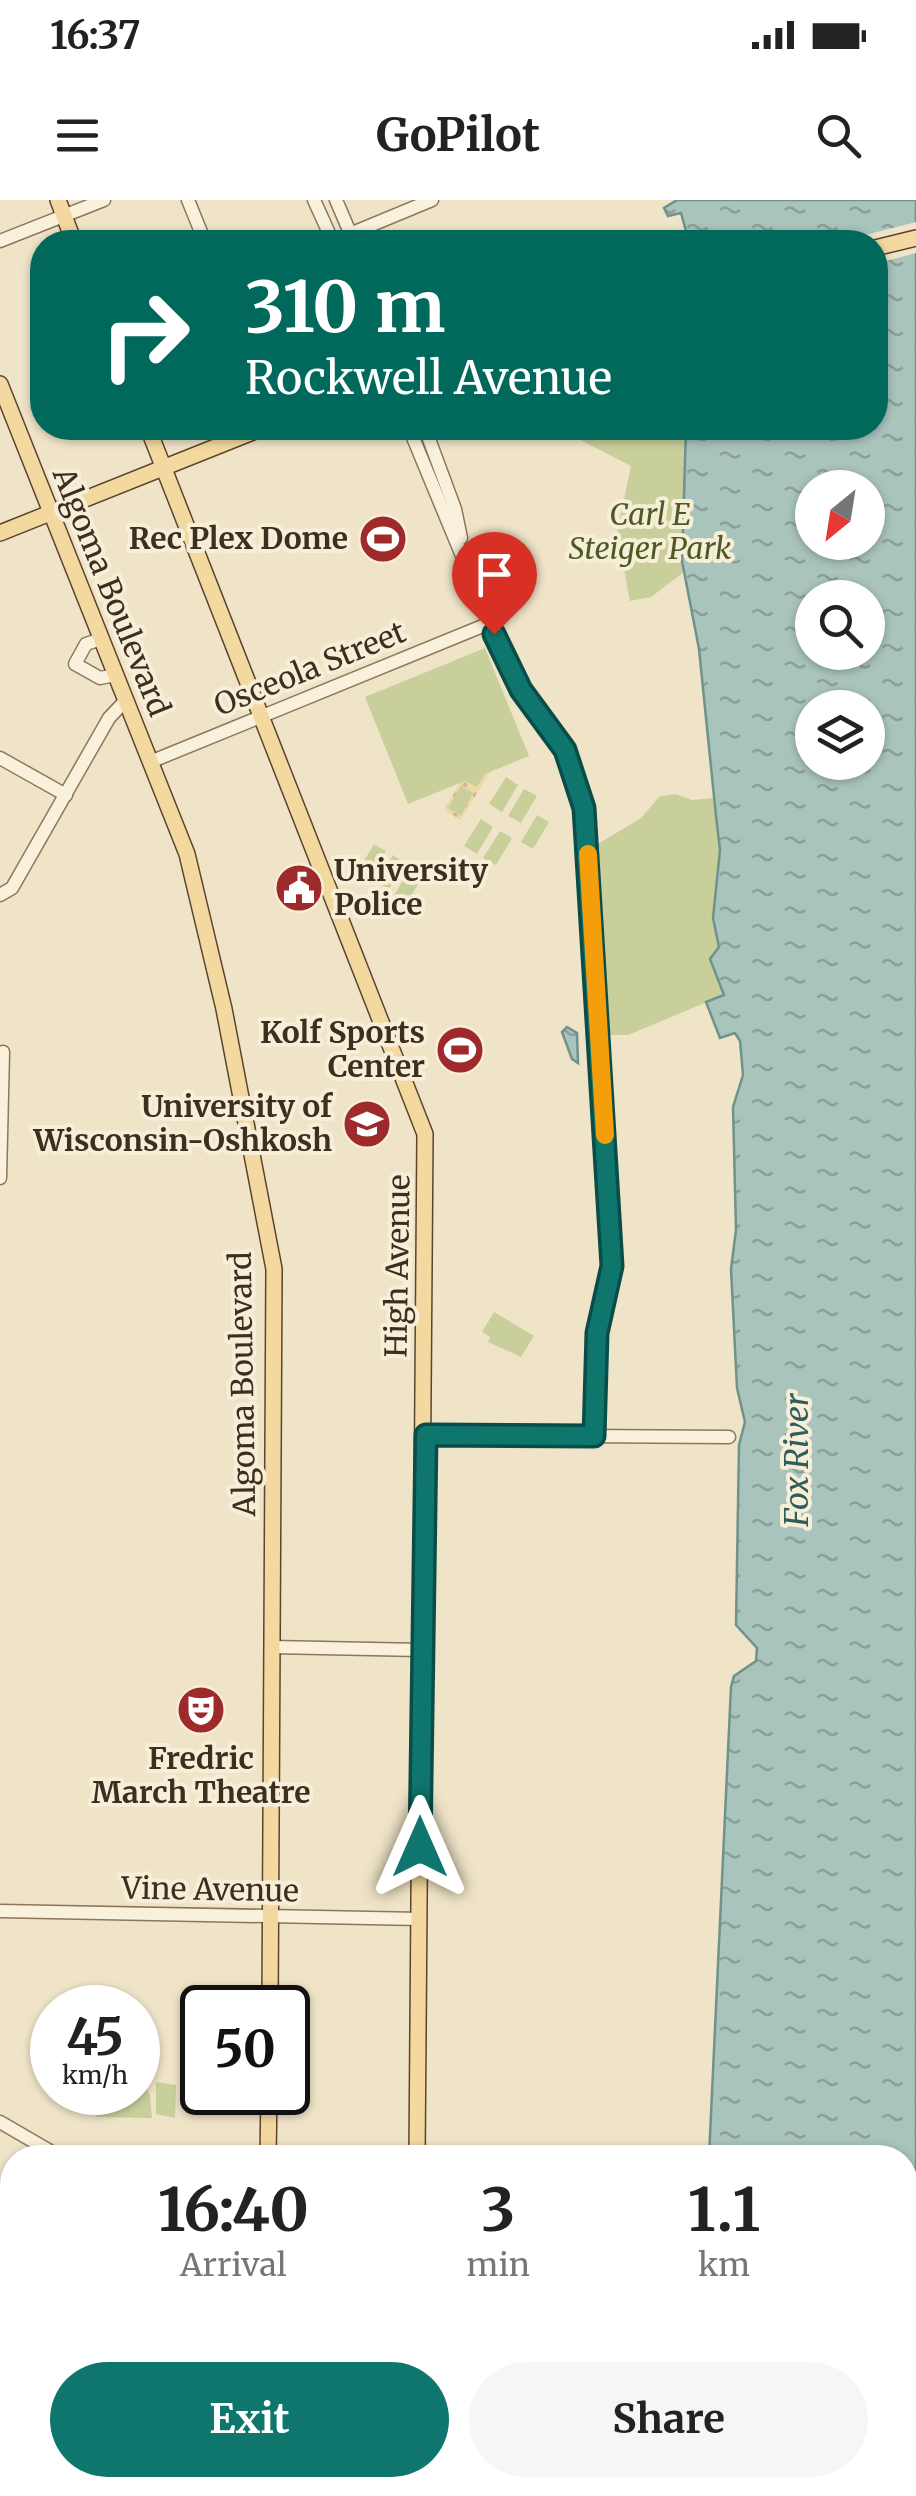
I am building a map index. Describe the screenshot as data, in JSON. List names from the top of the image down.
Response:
{
  "streets": {
    "main road": ["Algoma Boulevard", "High Avenue"],
    "street": ["Osceola Street", "Vine Avenue"]
  },
  "crossings": [
    ["Algoma Boulevard", "Osceola Street"],
    ["Algoma Boulevard", "Vine Avenue"],
    ["Osceola Street", "High Avenue"],
    ["High Avenue", "Vine Avenue"]
  ],
  "water": ["Fox River"],
  "parks": ["Carl E Steiger Park"],
  "places": {
    "sports": ["Rec Plex Dome", "Kolf Sports Center"],
    "public building": ["University Police"],
    "school or university": ["University of Wisconsin-Oshkosh"],
    "theatre": ["Fredric March Theatre"]
  },
  "north": "bottom left",
  "page": {
    "status": "16:37",
    "header": "GoPilot",
    "turn": ["310 m", "Rockwell Avenue"],
    "speed": "45 km/h",
    "limit": "50",
    "eta": [
      "16:40",
      "Arrival",
      "3",
      "min",
      "1.1",
      "km"
    ],
    "buttons": ["Exit", "Share"]
  }
}
